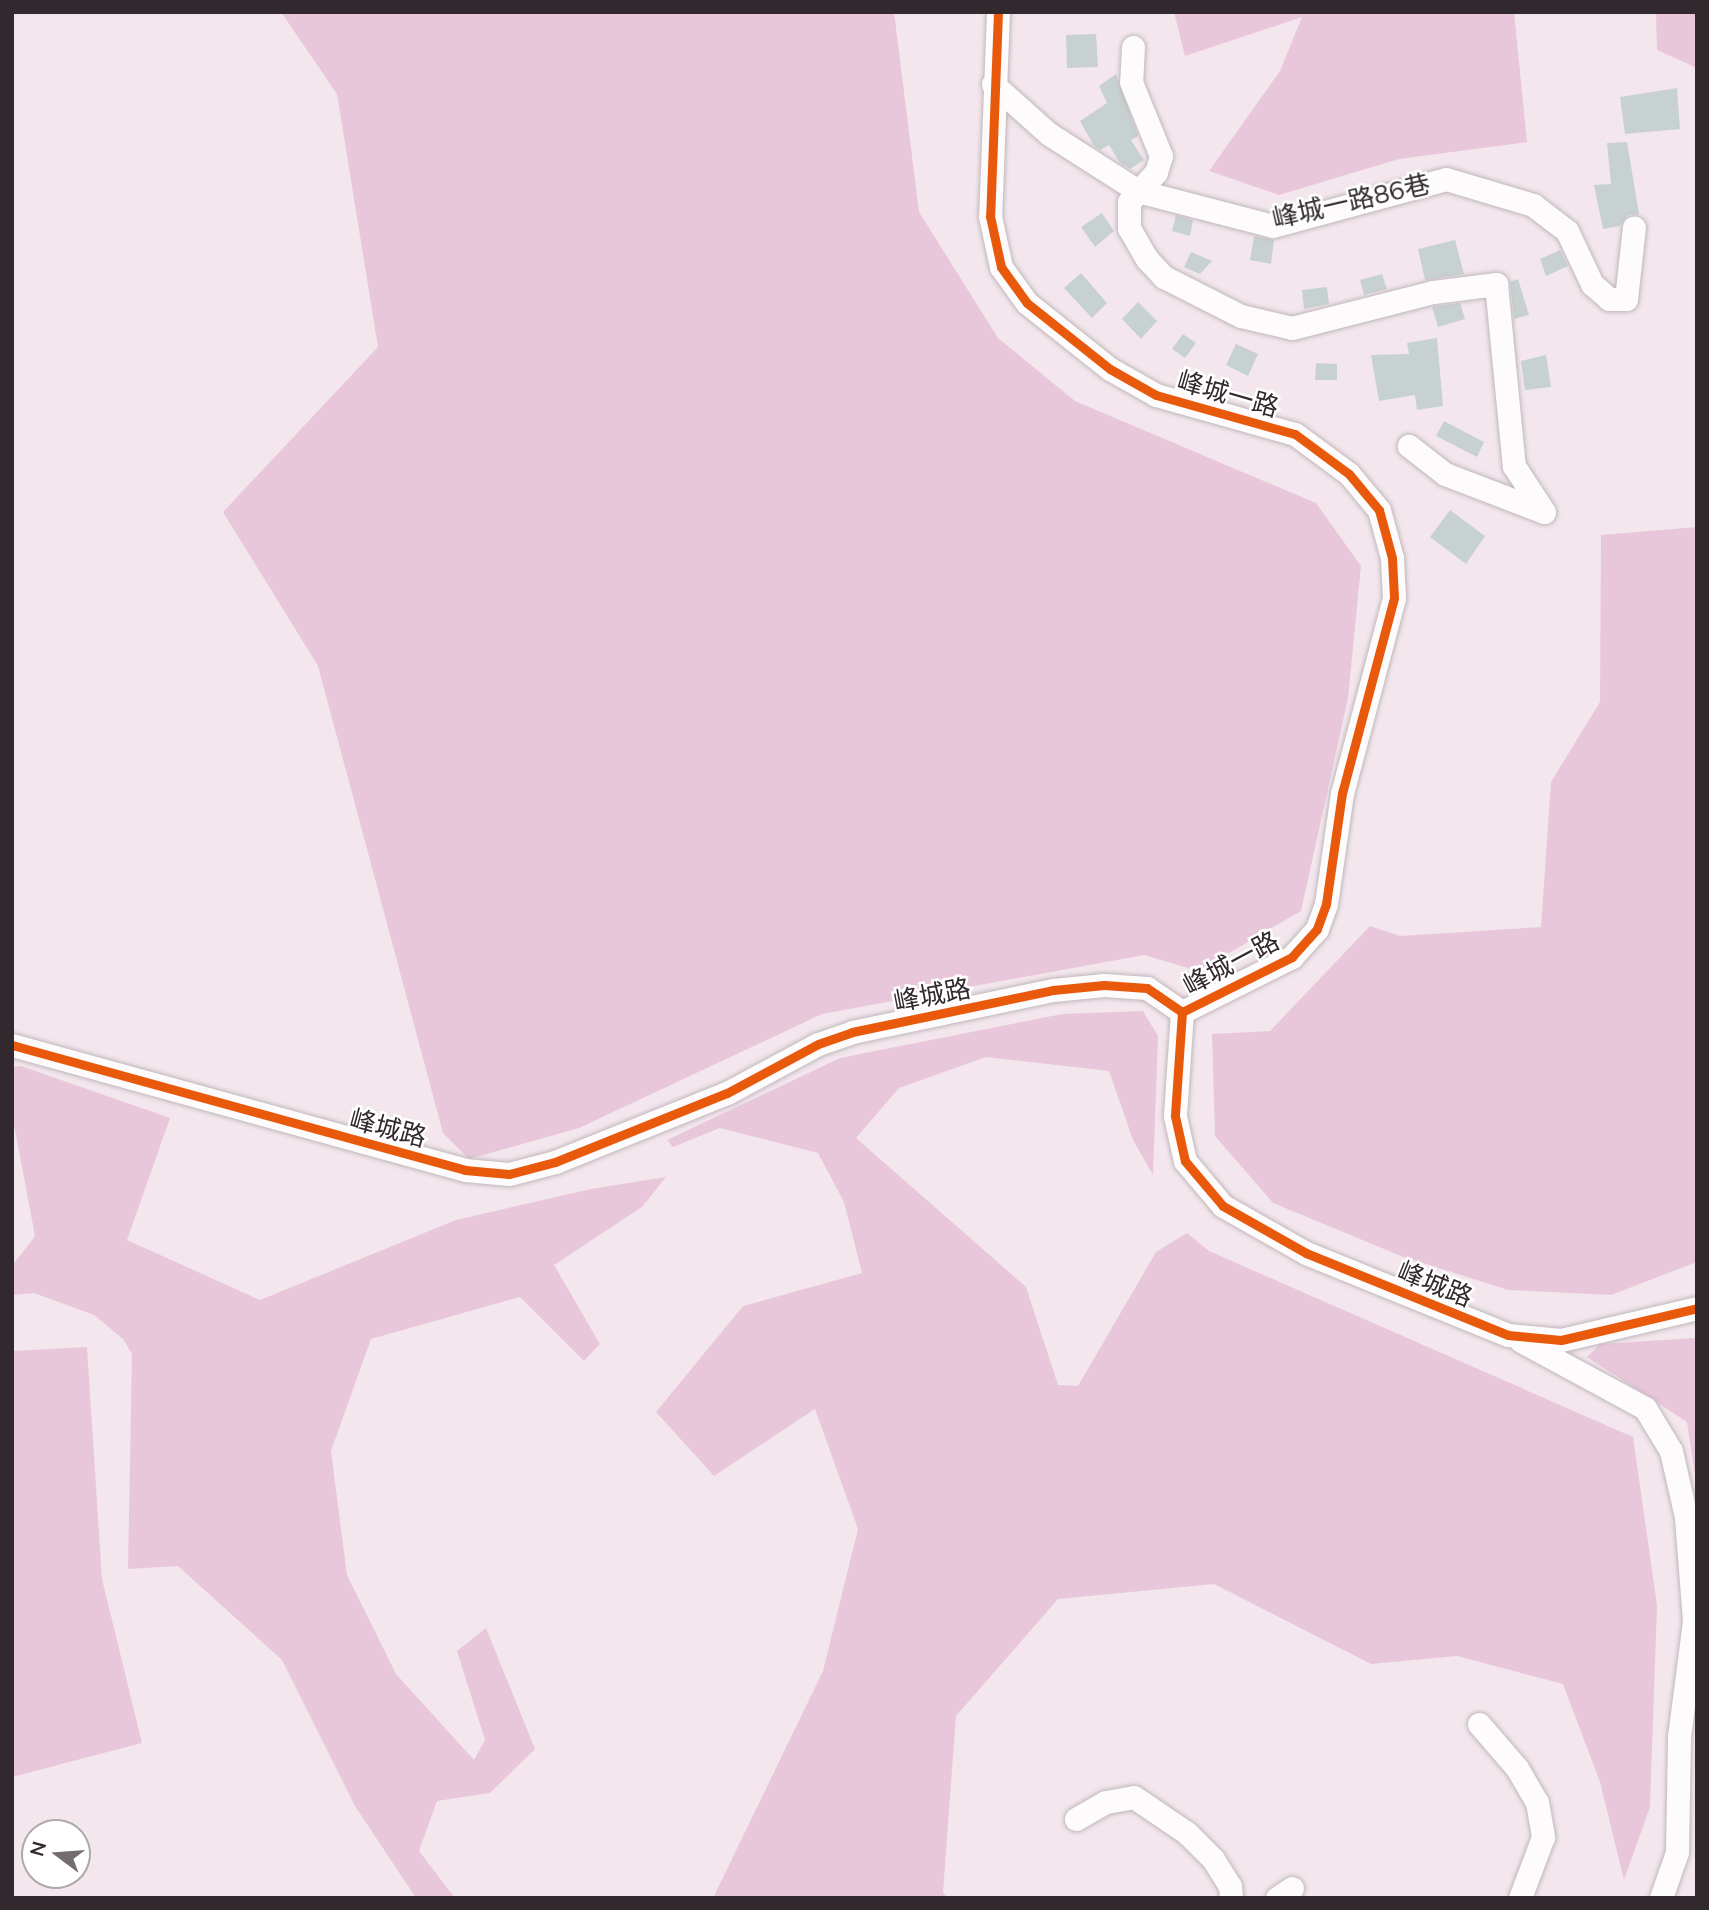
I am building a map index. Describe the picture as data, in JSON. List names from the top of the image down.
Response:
{
  "streets": {
    "street": ["峰城一路86巷", "峰城一路", "峰城路"]
  },
  "crossings": [
    ["峰城一路86巷", "峰城一路"],
    ["峰城一路", "峰城路"]
  ],
  "north": "left"
}
